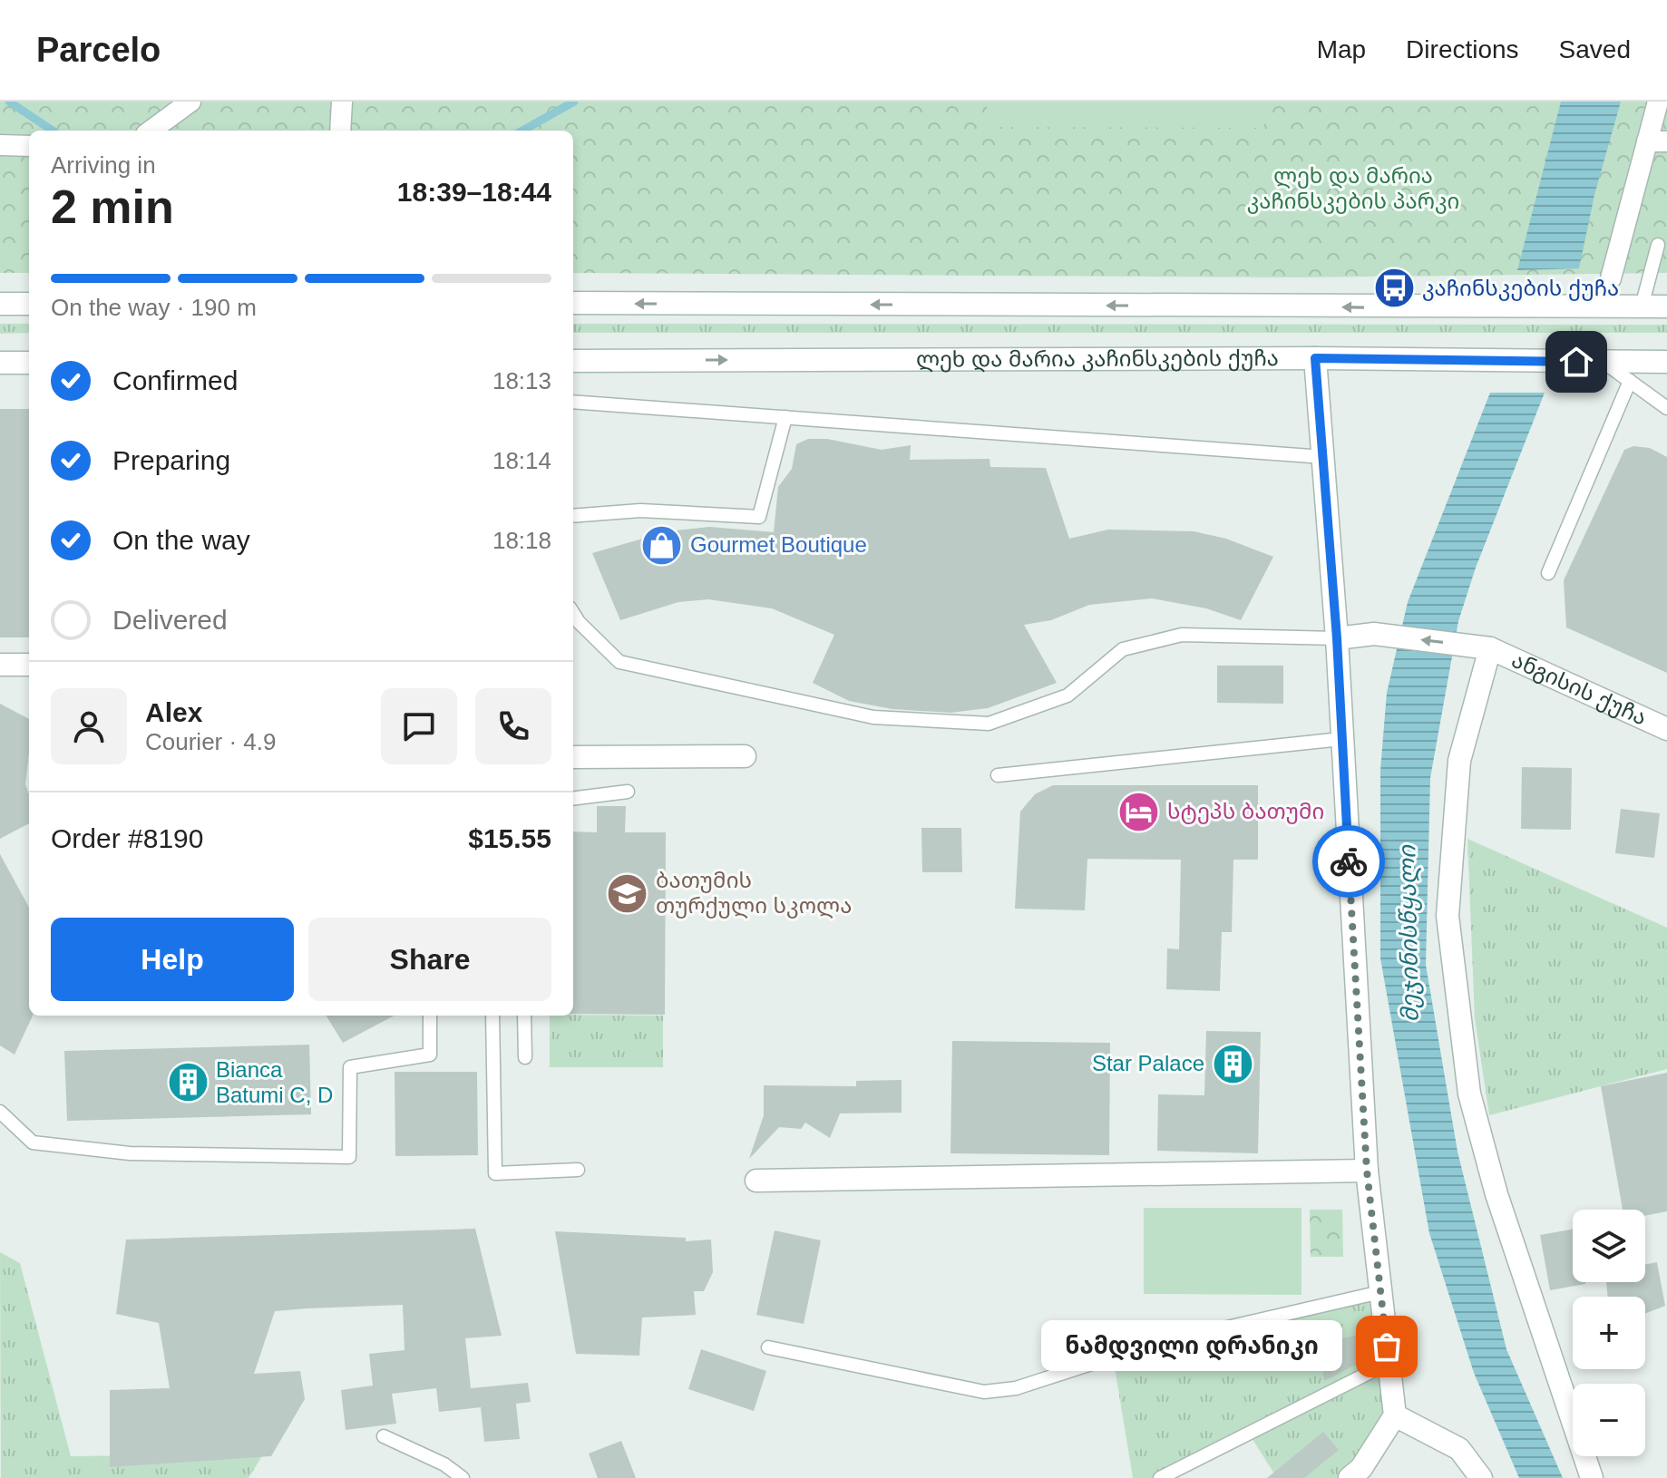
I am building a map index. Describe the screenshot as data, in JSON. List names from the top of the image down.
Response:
{
  "streets": {
    "street": ["ლეხ და მარია კაჩინსკების ქუჩა", "ანგისის ქუჩა"]
  },
  "one_way": ["ანგისის ქუჩა"],
  "water": ["მეჯინისწყალი"],
  "parks": ["ლეხ და მარია კაჩინსკების პარკი"],
  "places": {
    "bus stop": ["კაჩინსკების ქუჩა"],
    "shop": ["Gourmet Boutique"],
    "hotel": ["სტეპს ბათუმი"],
    "school or university": ["ბათუმის თურქული სკოლა"],
    "building": ["Star Palace", "Bianca Batumi C, D"],
    "other": ["ნამდვილი დრანიკი"]
  },
  "page": {
    "header": "Parcelo",
    "nav": ["Map", "Directions", "Saved"],
    "heading": ["2 min", "Arriving in", "18:39–18:44"],
    "panel": [
      "Alex",
      "Courier · 4.9",
      "Order #8190",
      "$15.55"
    ],
    "bar": "On the way · 190 m",
    "list": [
      ["Confirmed", "18:13"],
      ["Preparing", "18:14"],
      ["On the way", "18:18"],
      "Delivered"
    ],
    "buttons": ["Help", "Share"],
    "map_buttons": ["+", "−"],
    "bubble": "ნამდვილი დრანიკი"
  }
}
